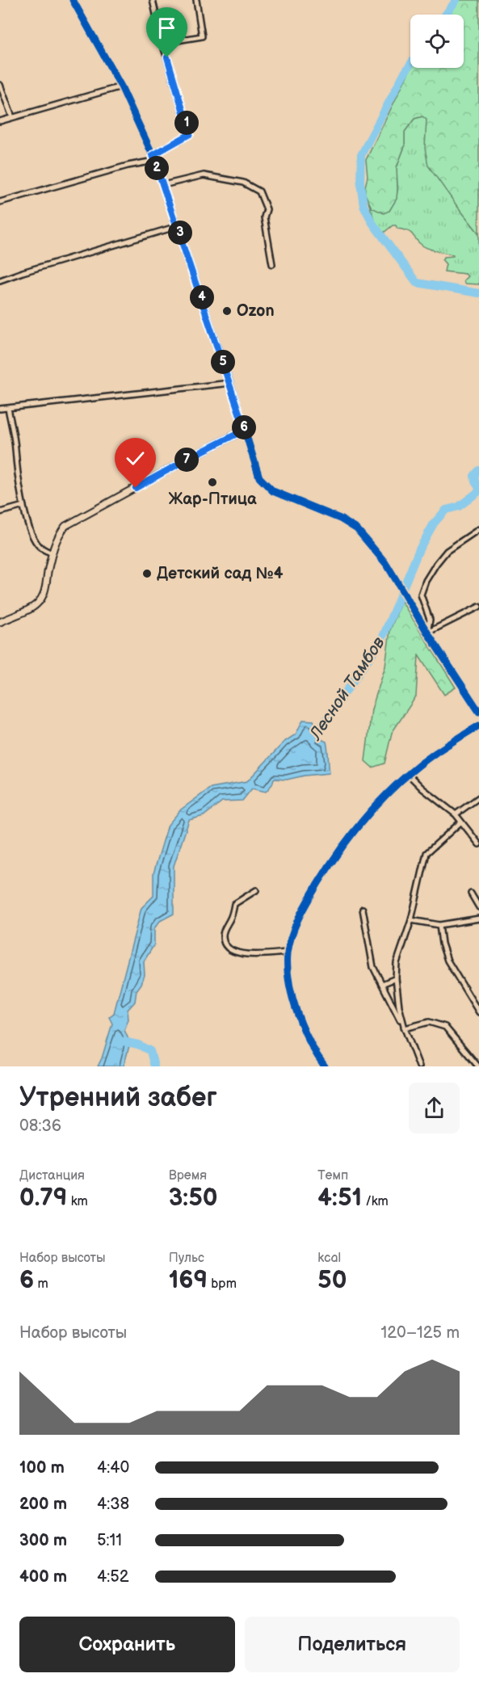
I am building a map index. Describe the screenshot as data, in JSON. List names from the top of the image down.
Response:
{
  "water": ["Лесной Тамбов"],
  "places": ["Ozon", "Жар-Птица", "Детский сад №4"],
  "page": {
    "pins": [
      "1",
      "2",
      "3",
      "4",
      "5",
      "6",
      "7"
    ],
    "heading": ["Утренний забег", "08:36"],
    "stats": [
      ["Дистанция", "0.79 km"],
      ["Время", "3:50"],
      ["Темп", "4:51 /km"],
      ["Набор высоты", "6 m"],
      ["Пульс", "169 bpm"],
      ["kcal", "50"]
    ],
    "chart": ["Набор высоты", "120–125 m"],
    "list": [
      {
        "name": "100 m",
        "note": "4:40"
      },
      {
        "name": "200 m",
        "note": "4:38"
      },
      {
        "name": "300 m",
        "note": "5:11"
      },
      {
        "name": "400 m",
        "note": "4:52"
      }
    ],
    "buttons": ["Сохранить", "Поделиться"]
  }
}
